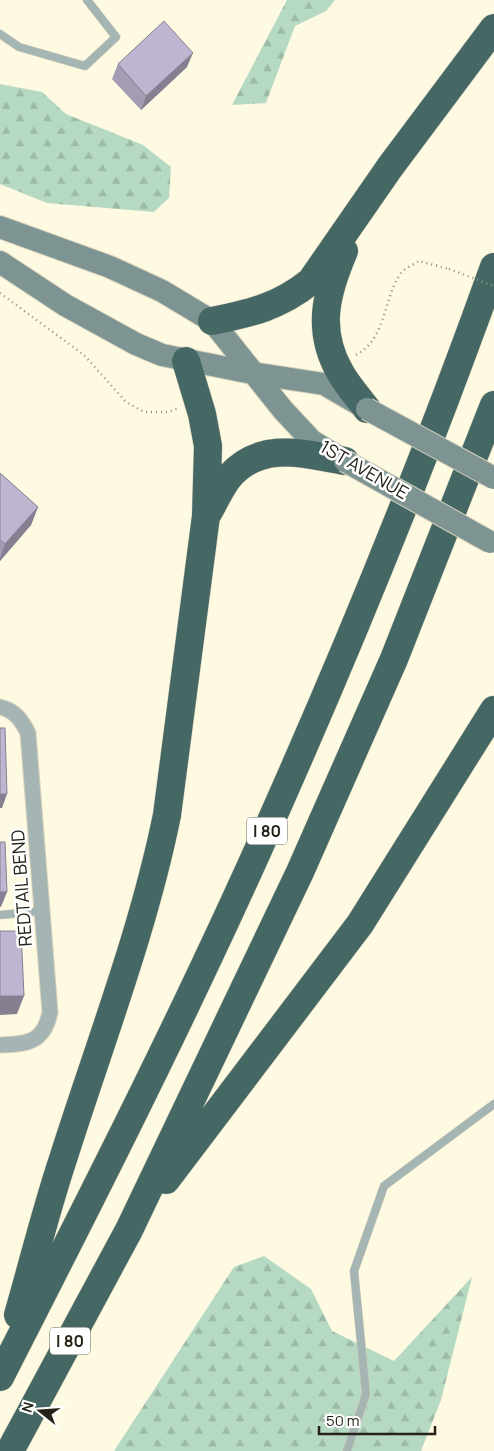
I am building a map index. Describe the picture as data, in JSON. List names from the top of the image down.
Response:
{
  "streets": {
    "highway": ["I 80"],
    "main road": ["1ST AVENUE"],
    "street": ["REDTAIL BEND"]
  },
  "scale_bar": "50 m",
  "north": "left"
}
